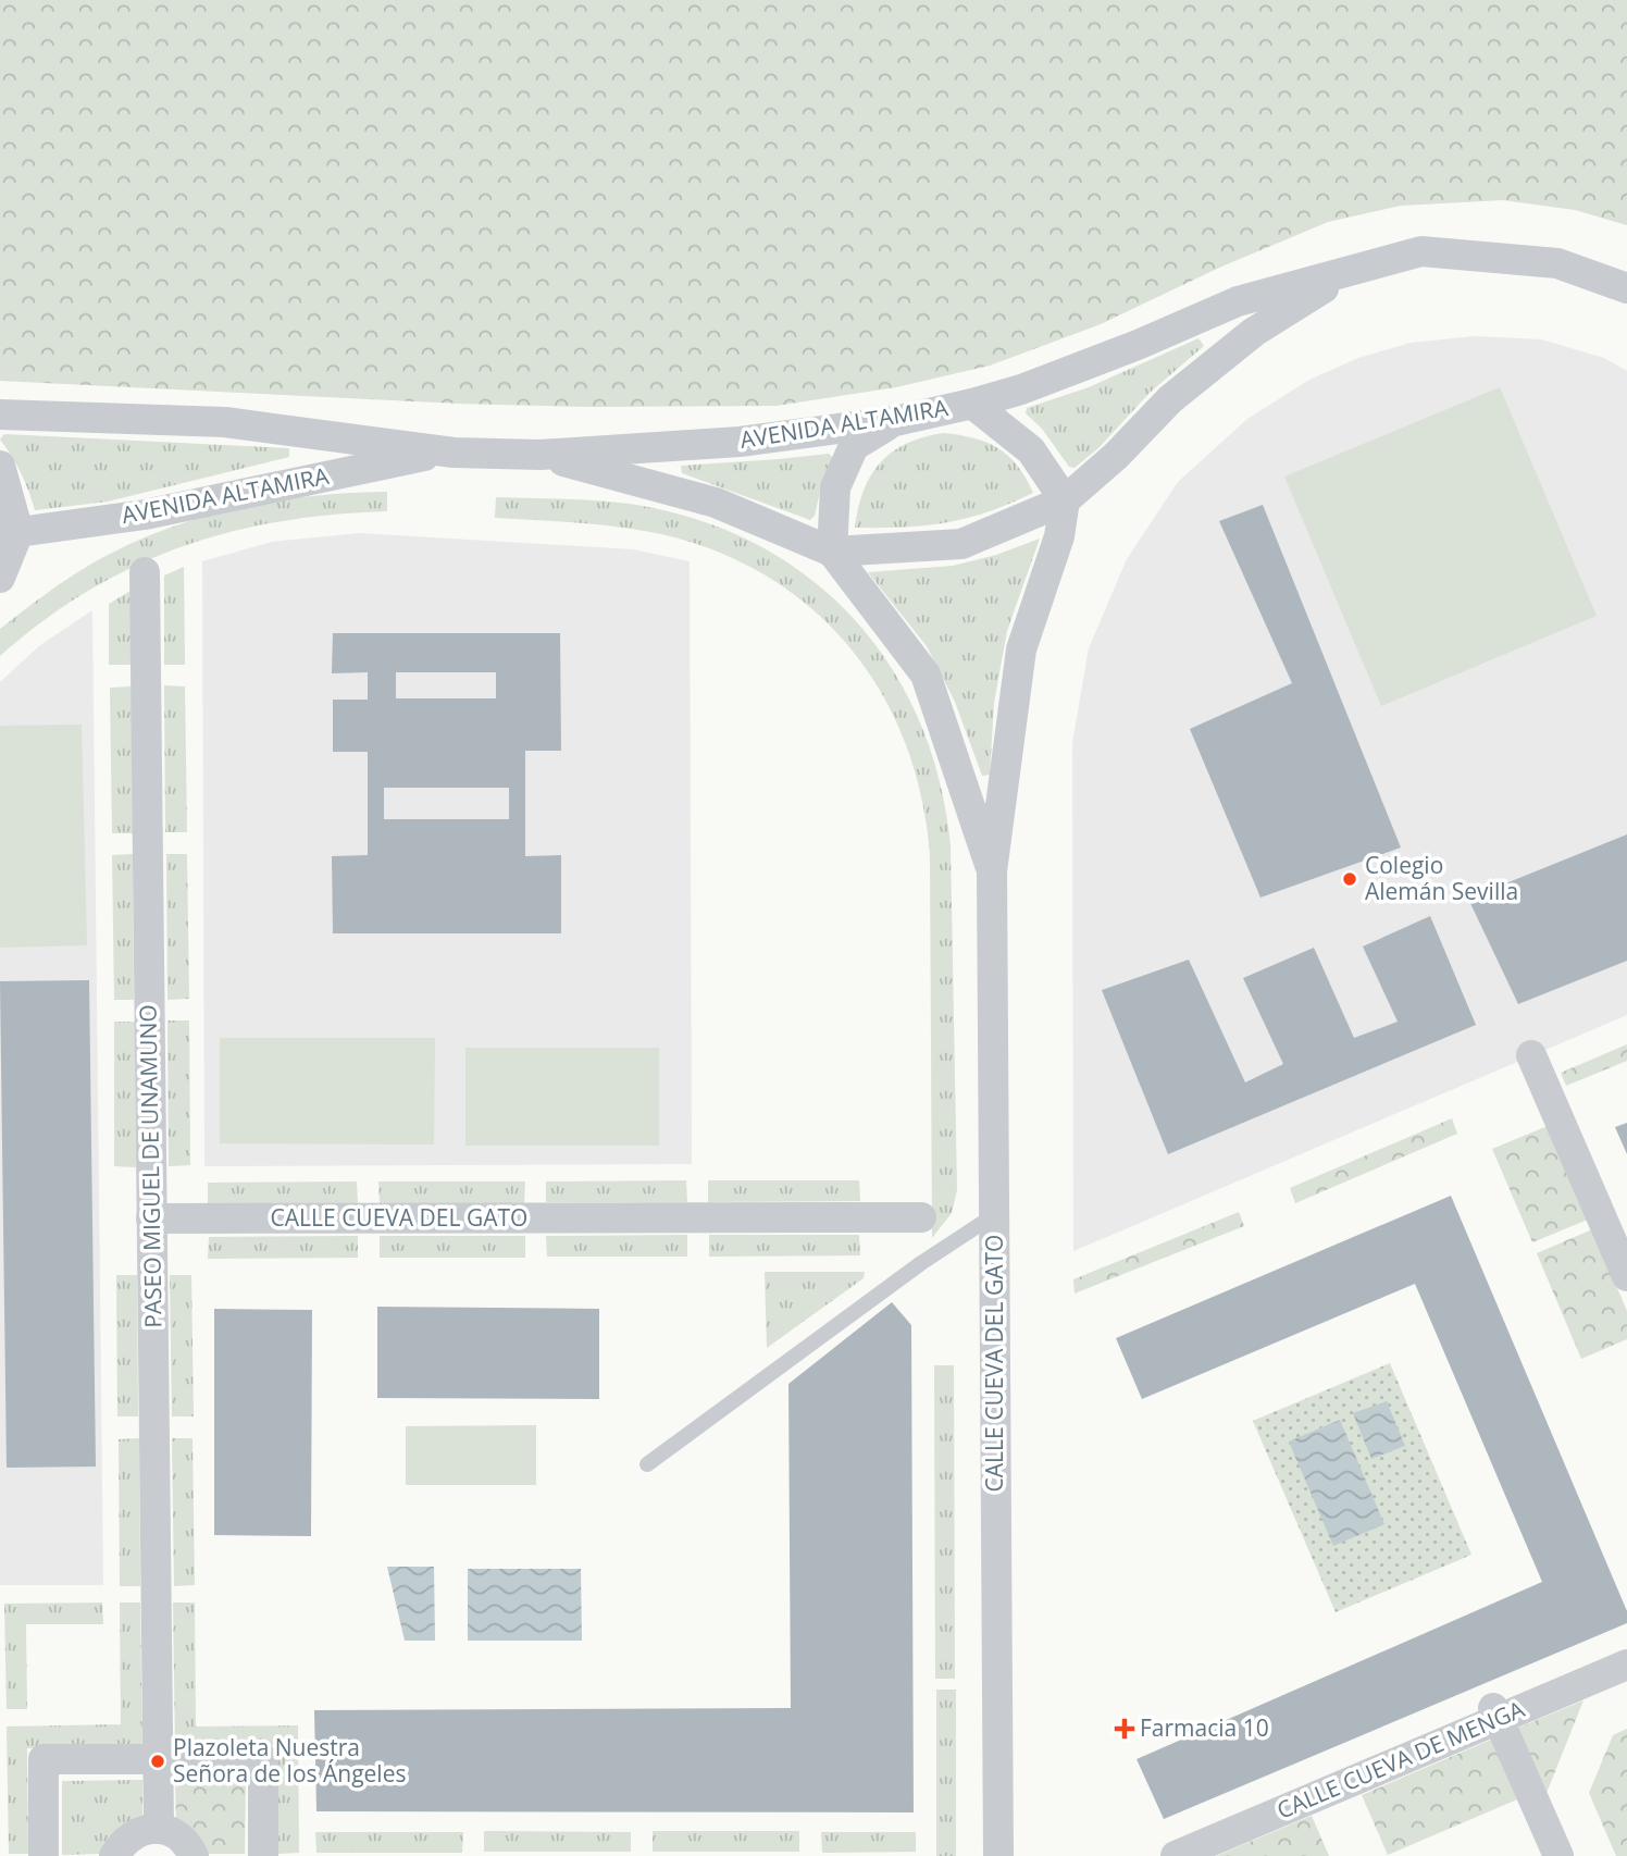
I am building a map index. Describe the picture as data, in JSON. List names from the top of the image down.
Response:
{
  "streets": {
    "street": [
      "AVENIDA ALTAMIRA",
      "PASEO MIGUEL DE UNAMUNO",
      "CALLE CUEVA DEL GATO",
      "CALLE CUEVA DE MENGA"
    ]
  },
  "crossings": [
    ["PASEO MIGUEL DE UNAMUNO", "CALLE CUEVA DEL GATO"]
  ],
  "places": {
    "other": ["Colegio Alemán Sevilla", "Plazoleta Nuestra Señora de los Ángeles"],
    "health": ["Farmacia 10"]
  }
}
